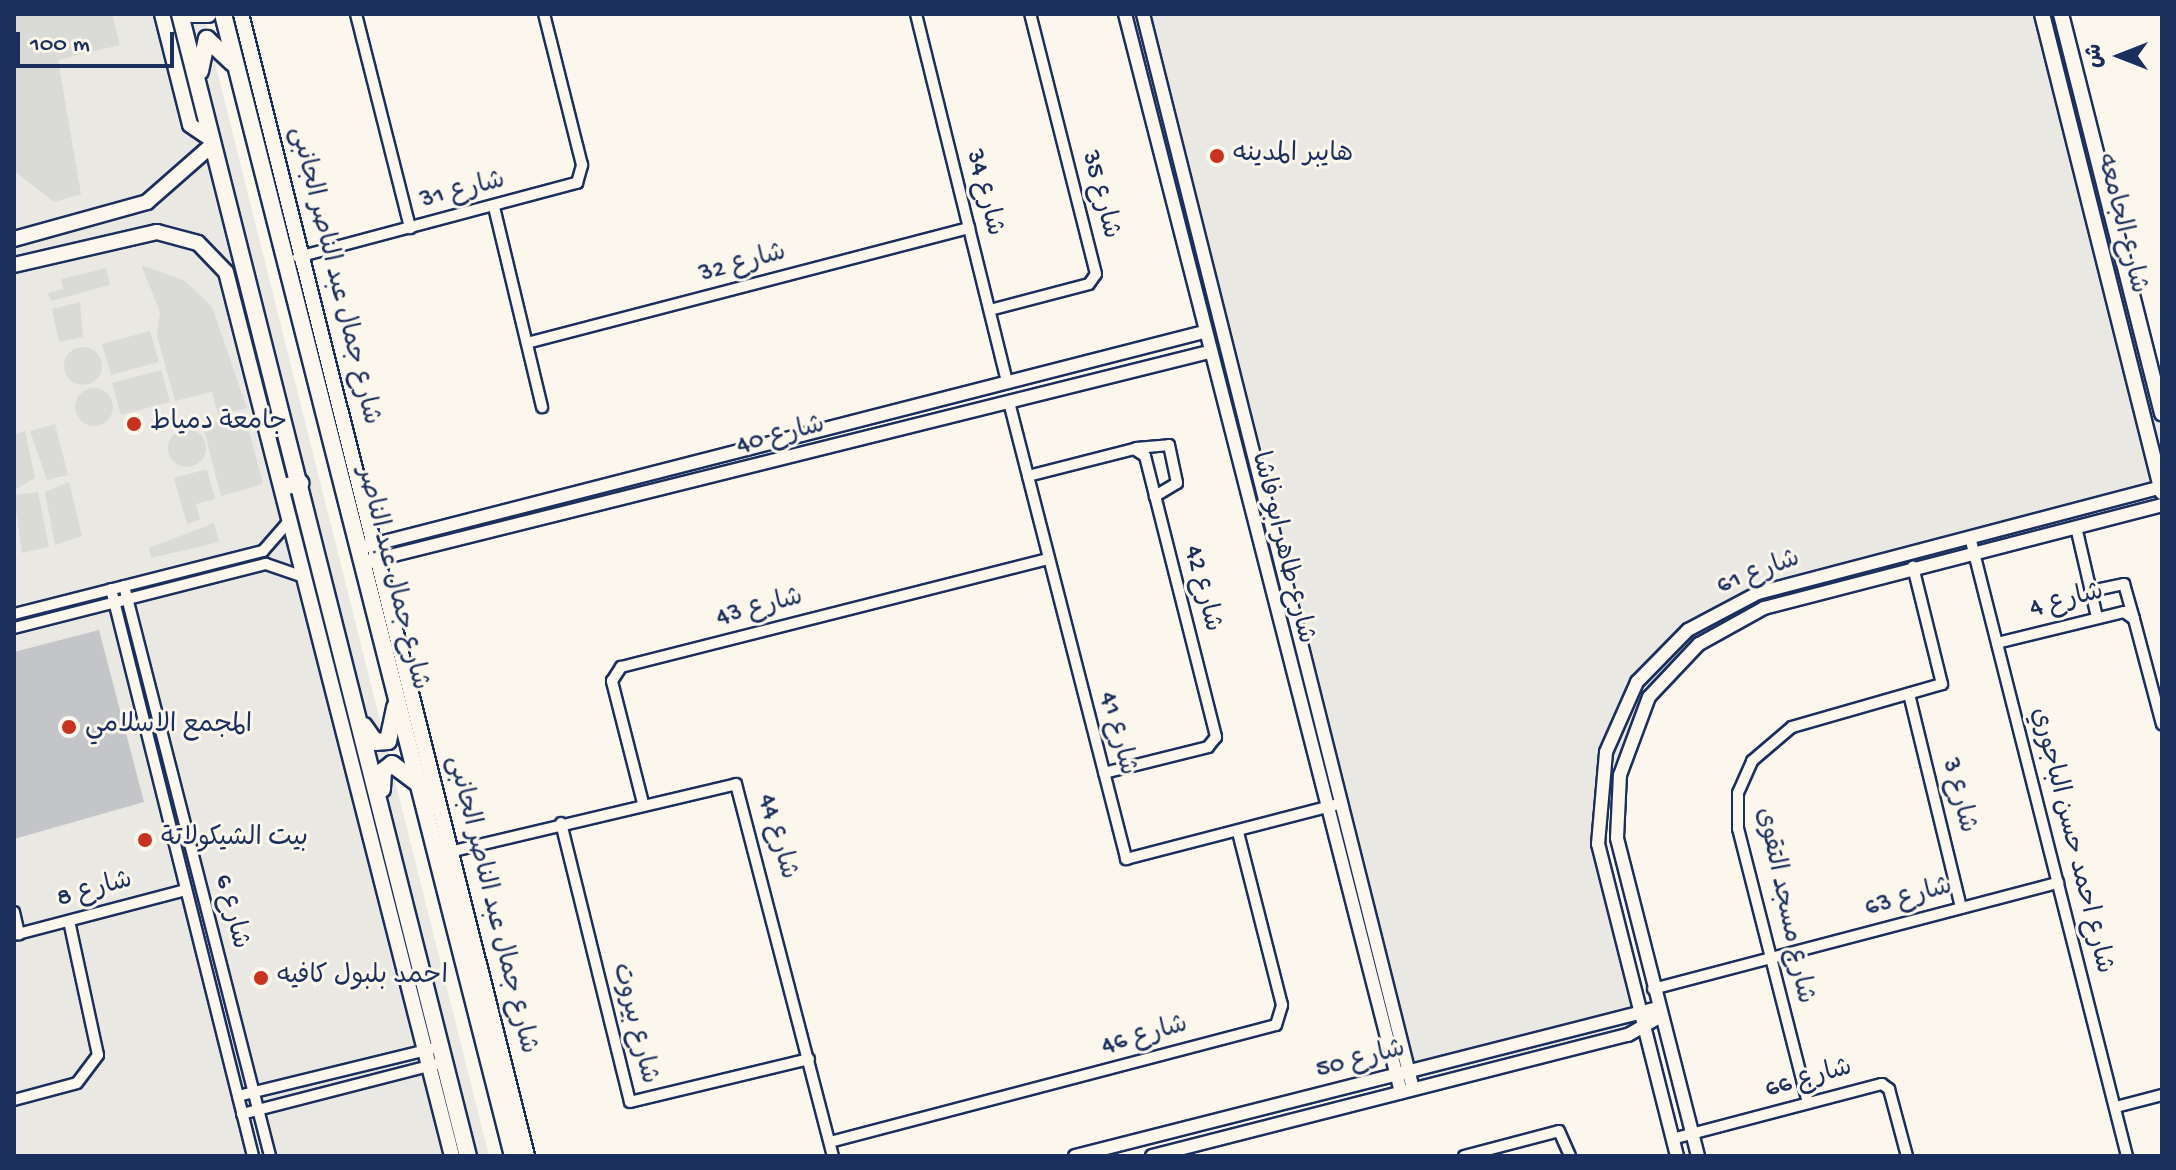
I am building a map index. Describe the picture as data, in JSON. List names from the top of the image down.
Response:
{
  "streets": {
    "main road": ["شارع الجامعه", "شارع جمال عبد الناصر الجانبى", "شارع جمال عبد الناصر"],
    "street": [
      "شارع 31",
      "شارع 34",
      "شارع 35",
      "شارع 32",
      "شارع 40",
      "شارع طاهر ابو فاشا",
      "شارع 61",
      "شارع 42",
      "شارع 4",
      "شارع 43",
      "شارع 41",
      "شارع 3",
      "شارع 44",
      "شارع احمد حسن الباجوري",
      "شارع 8",
      "شارع 63",
      "شارع مسجد التقوى",
      "شارع 6",
      "شارع بيروت",
      "شارع 46",
      "شارع 50",
      "شارع 66"
    ]
  },
  "crossings": [
    ["شارع 31", "شارع جمال عبد الناصر الجانبى"],
    ["شارع 31", "شارع جمال عبد الناصر"],
    ["شارع 34", "شارع 35"],
    ["شارع 34", "شارع 32"],
    ["شارع 34", "شارع 40"],
    ["شارع الجامعه", "شارع 61"],
    ["شارع جمال عبد الناصر الجانبى", "شارع 40"],
    ["شارع جمال عبد الناصر الجانبى", "شارع جمال عبد الناصر"],
    ["شارع جمال عبد الناصر الجانبى", "شارع 44"],
    ["شارع 40", "شارع طاهر ابو فاشا"],
    ["شارع 40", "شارع جمال عبد الناصر"],
    ["شارع 40", "شارع 41"],
    ["شارع طاهر ابو فاشا", "شارع 41"],
    ["شارع طاهر ابو فاشا", "شارع 50"],
    ["شارع 61", "شارع احمد حسن الباجوري"],
    ["شارع 61", "شارع 63"],
    ["شارع 61", "شارع مسجد التقوى"],
    ["شارع 61", "شارع 50"],
    ["شارع 61", "شارع 66"],
    ["شارع جمال عبد الناصر", "شارع 44"],
    ["شارع 42", "شارع 41"],
    ["شارع 4", "شارع احمد حسن الباجوري"],
    ["شارع 43", "شارع 41"],
    ["شارع 43", "شارع 44"],
    ["شارع 41", "شارع 46"],
    ["شارع 3", "شارع 63"],
    ["شارع 3", "شارع مسجد التقوى"],
    ["شارع 44", "شارع بيروت"],
    ["شارع 44", "شارع 46"],
    ["شارع احمد حسن الباجوري", "شارع 63"],
    ["شارع 8", "شارع 6"],
    ["شارع 63", "شارع مسجد التقوى"],
    ["شارع مسجد التقوى", "شارع 66"]
  ],
  "places": [
    "هايبر المدينه",
    "جامعة دمياط",
    "المجمع الاسلامي",
    "بيت الشيكولاتة",
    "احمد بلبول كافيه"
  ],
  "scale_bar": "100 m",
  "north": "left"
}
